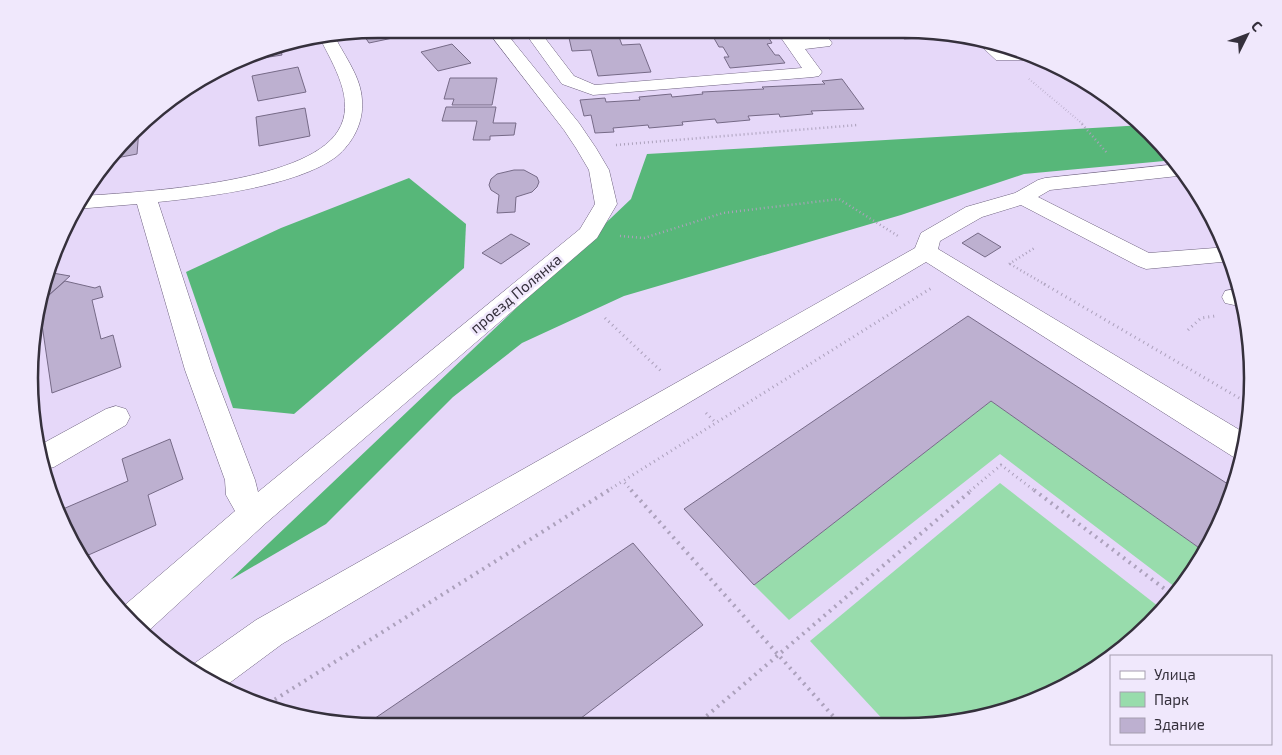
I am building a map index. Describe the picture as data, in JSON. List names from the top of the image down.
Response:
{
  "streets": {
    "street": ["проезд Полянка"]
  },
  "legend": ["Улица", "Парк", "Здание"],
  "north": "top right"
}
